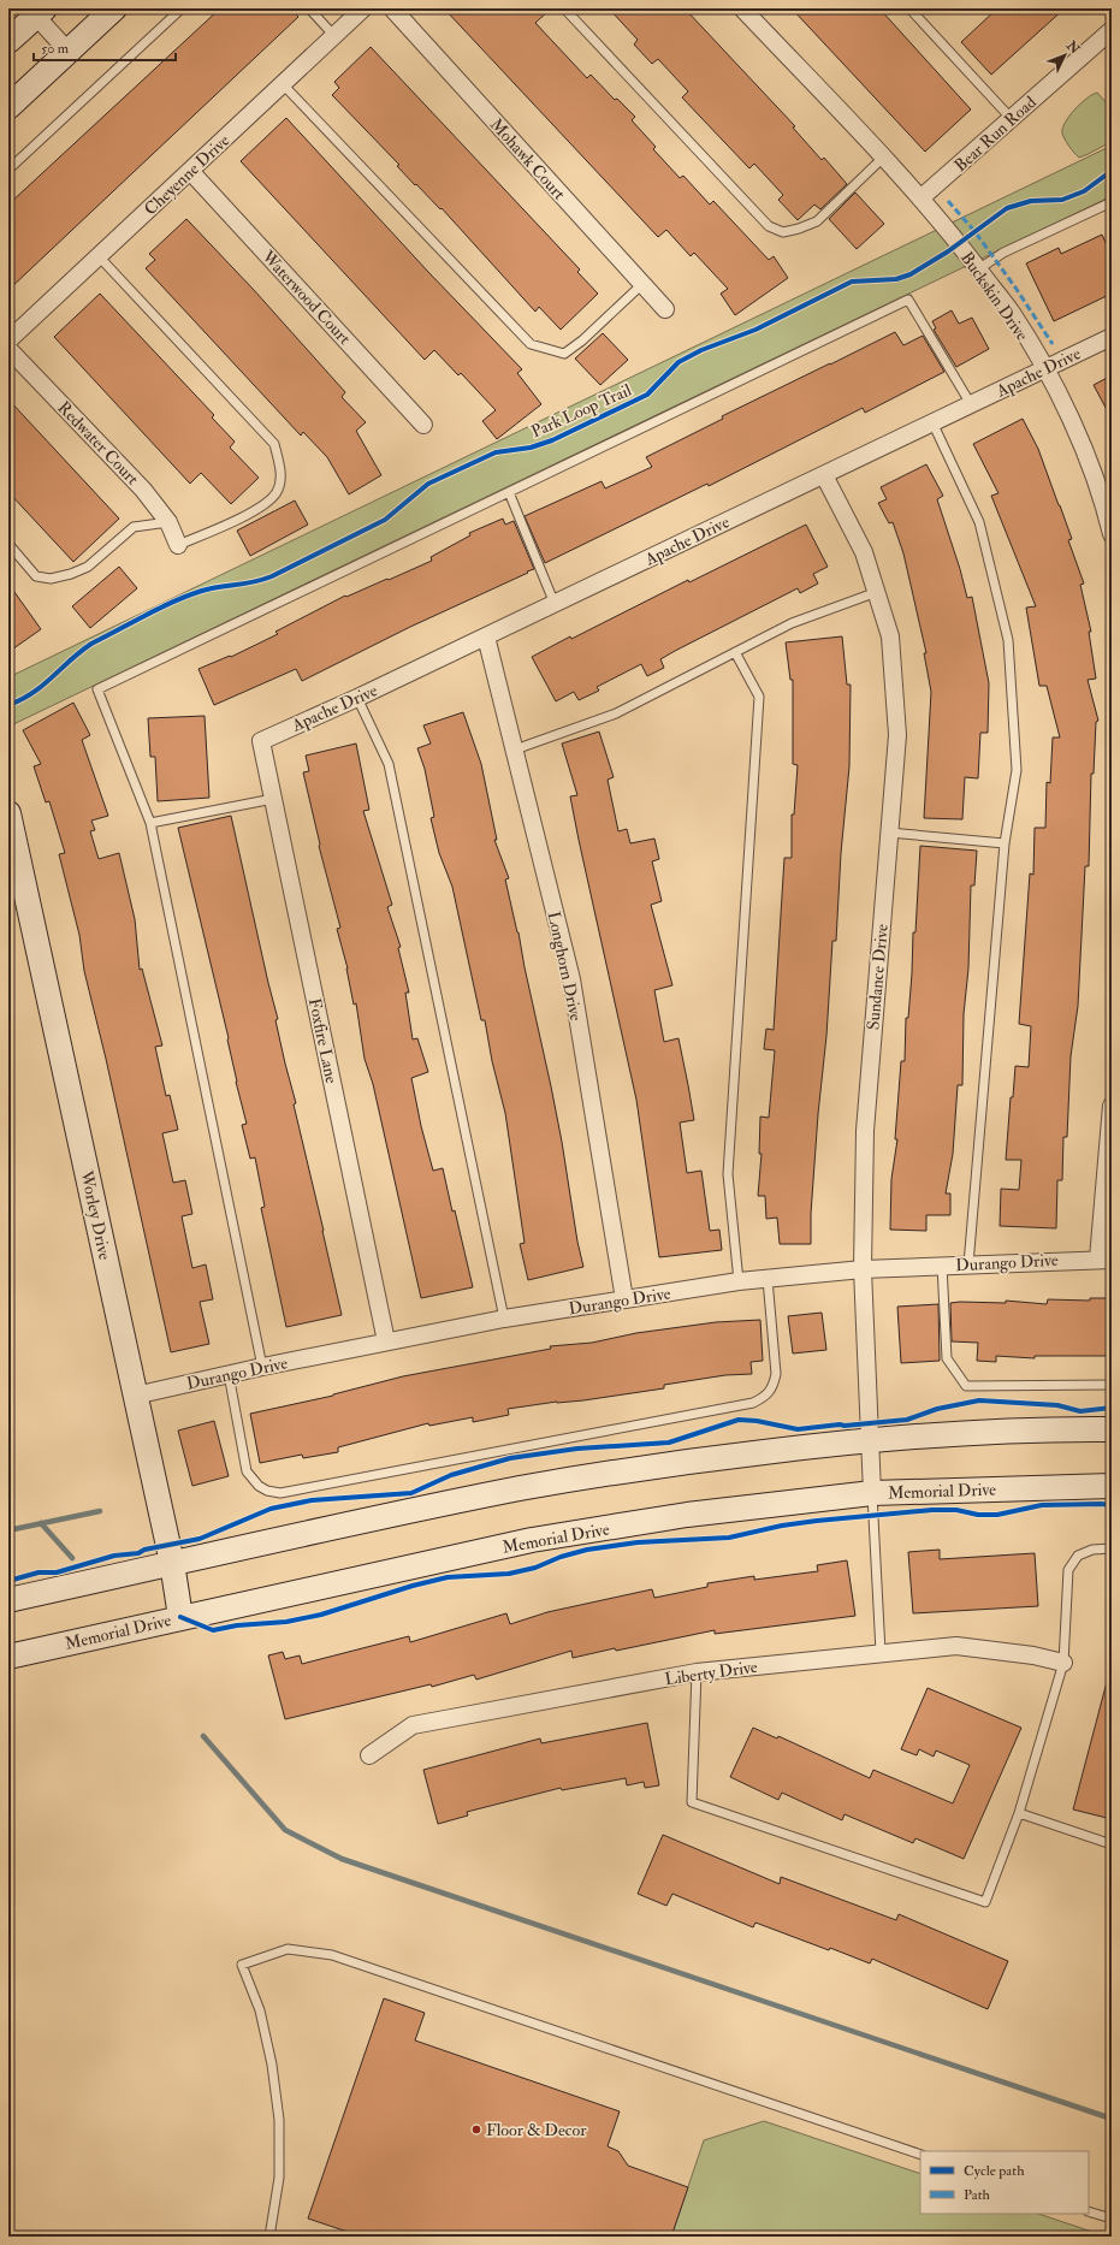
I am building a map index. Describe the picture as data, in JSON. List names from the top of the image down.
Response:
{
  "streets": {
    "street": [
      "Bear Run Road",
      "Mohawk Court",
      "Cheyenne Drive",
      "Buckskin Drive",
      "Waterwood Court",
      "Apache Drive",
      "Redwater Court",
      "Longhorn Drive",
      "Sundance Drive",
      "Foxfire Lane",
      "Worley Drive",
      "Durango Drive",
      "Memorial Drive",
      "Liberty Drive"
    ],
    "cycle path": ["Park Loop Trail"]
  },
  "crossings": [
    ["Bear Run Road", "Buckskin Drive"],
    ["Cheyenne Drive", "Waterwood Court"],
    ["Buckskin Drive", "Apache Drive"],
    ["Apache Drive", "Longhorn Drive"],
    ["Apache Drive", "Sundance Drive"],
    ["Apache Drive", "Foxfire Lane"],
    ["Longhorn Drive", "Durango Drive"],
    ["Sundance Drive", "Durango Drive"],
    ["Sundance Drive", "Memorial Drive"],
    ["Foxfire Lane", "Durango Drive"],
    ["Worley Drive", "Durango Drive"],
    ["Worley Drive", "Memorial Drive"]
  ],
  "places": ["Floor & Decor"],
  "legend": ["Cycle path", "Path"],
  "scale_bar": "50 m",
  "north": "top right"
}
